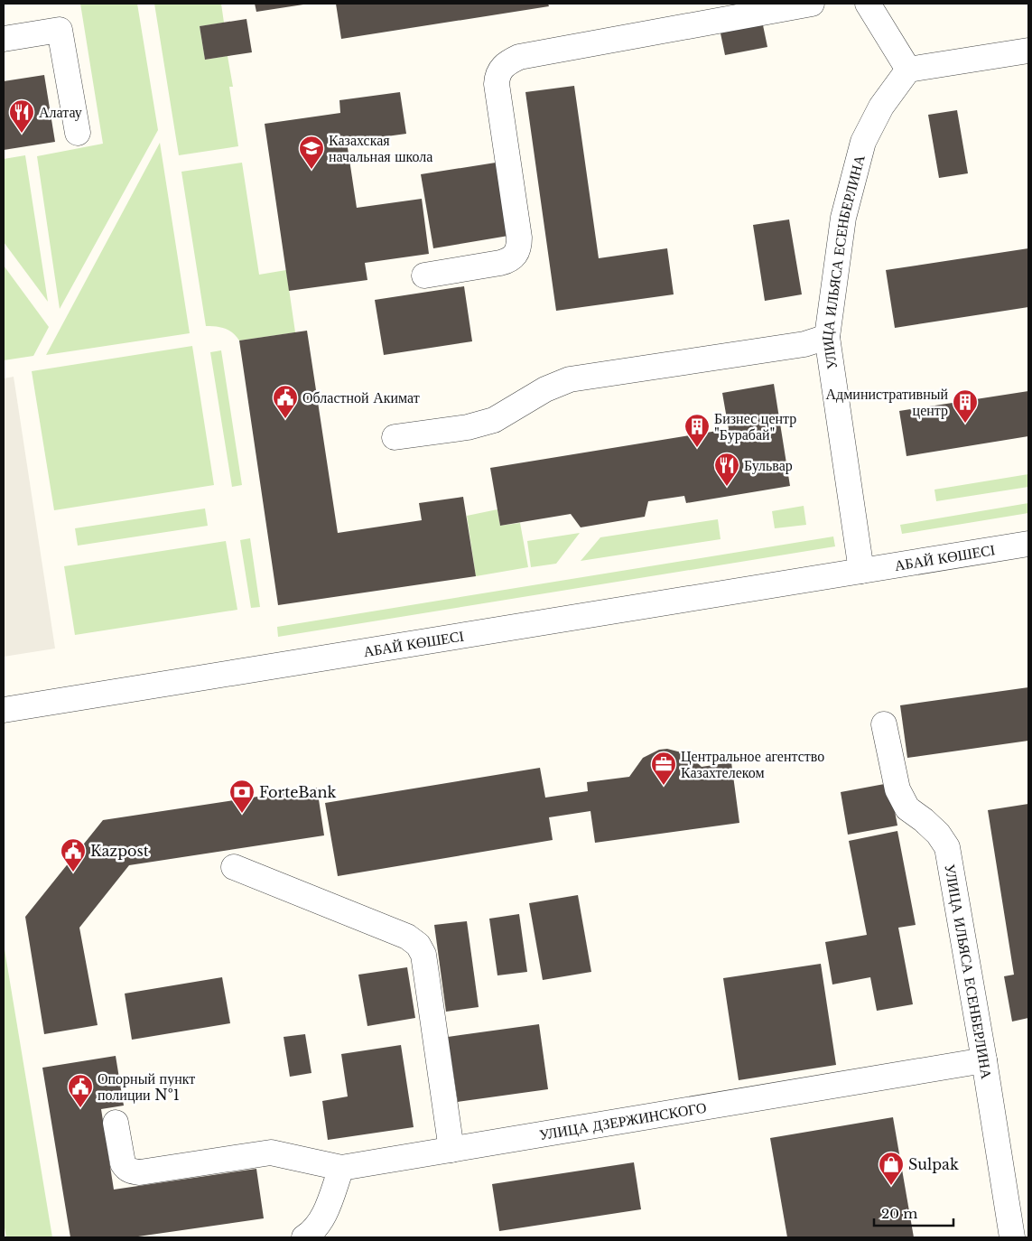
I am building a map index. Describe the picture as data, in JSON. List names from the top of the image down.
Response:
{
  "streets": {
    "street": ["УЛИЦА ИЛЬЯСА ЕСЕНБЕРЛИНА", "АБАЙ КӨШЕСІ", "УЛИЦА ДЗЕРЖИНСКОГО"]
  },
  "crossings": [
    ["УЛИЦА ИЛЬЯСА ЕСЕНБЕРЛИНА", "АБАЙ КӨШЕСІ"],
    ["УЛИЦА ИЛЬЯСА ЕСЕНБЕРЛИНА", "УЛИЦА ДЗЕРЖИНСКОГО"]
  ],
  "places": {
    "restaurant": ["Алатау", "Бульвар"],
    "school or university": ["Казахская начальная школа"],
    "public building": ["Областной Акимат", "Kazpost", "Опорный пункт полиции №1"],
    "building": ["Административный центр", "Бизнес центр \"Бурабай\""],
    "office": ["Центральное агентство Казахтелеком"],
    "bank": ["ForteBank"],
    "shop": ["Sulpak"]
  },
  "scale_bar": "20 m"
}
